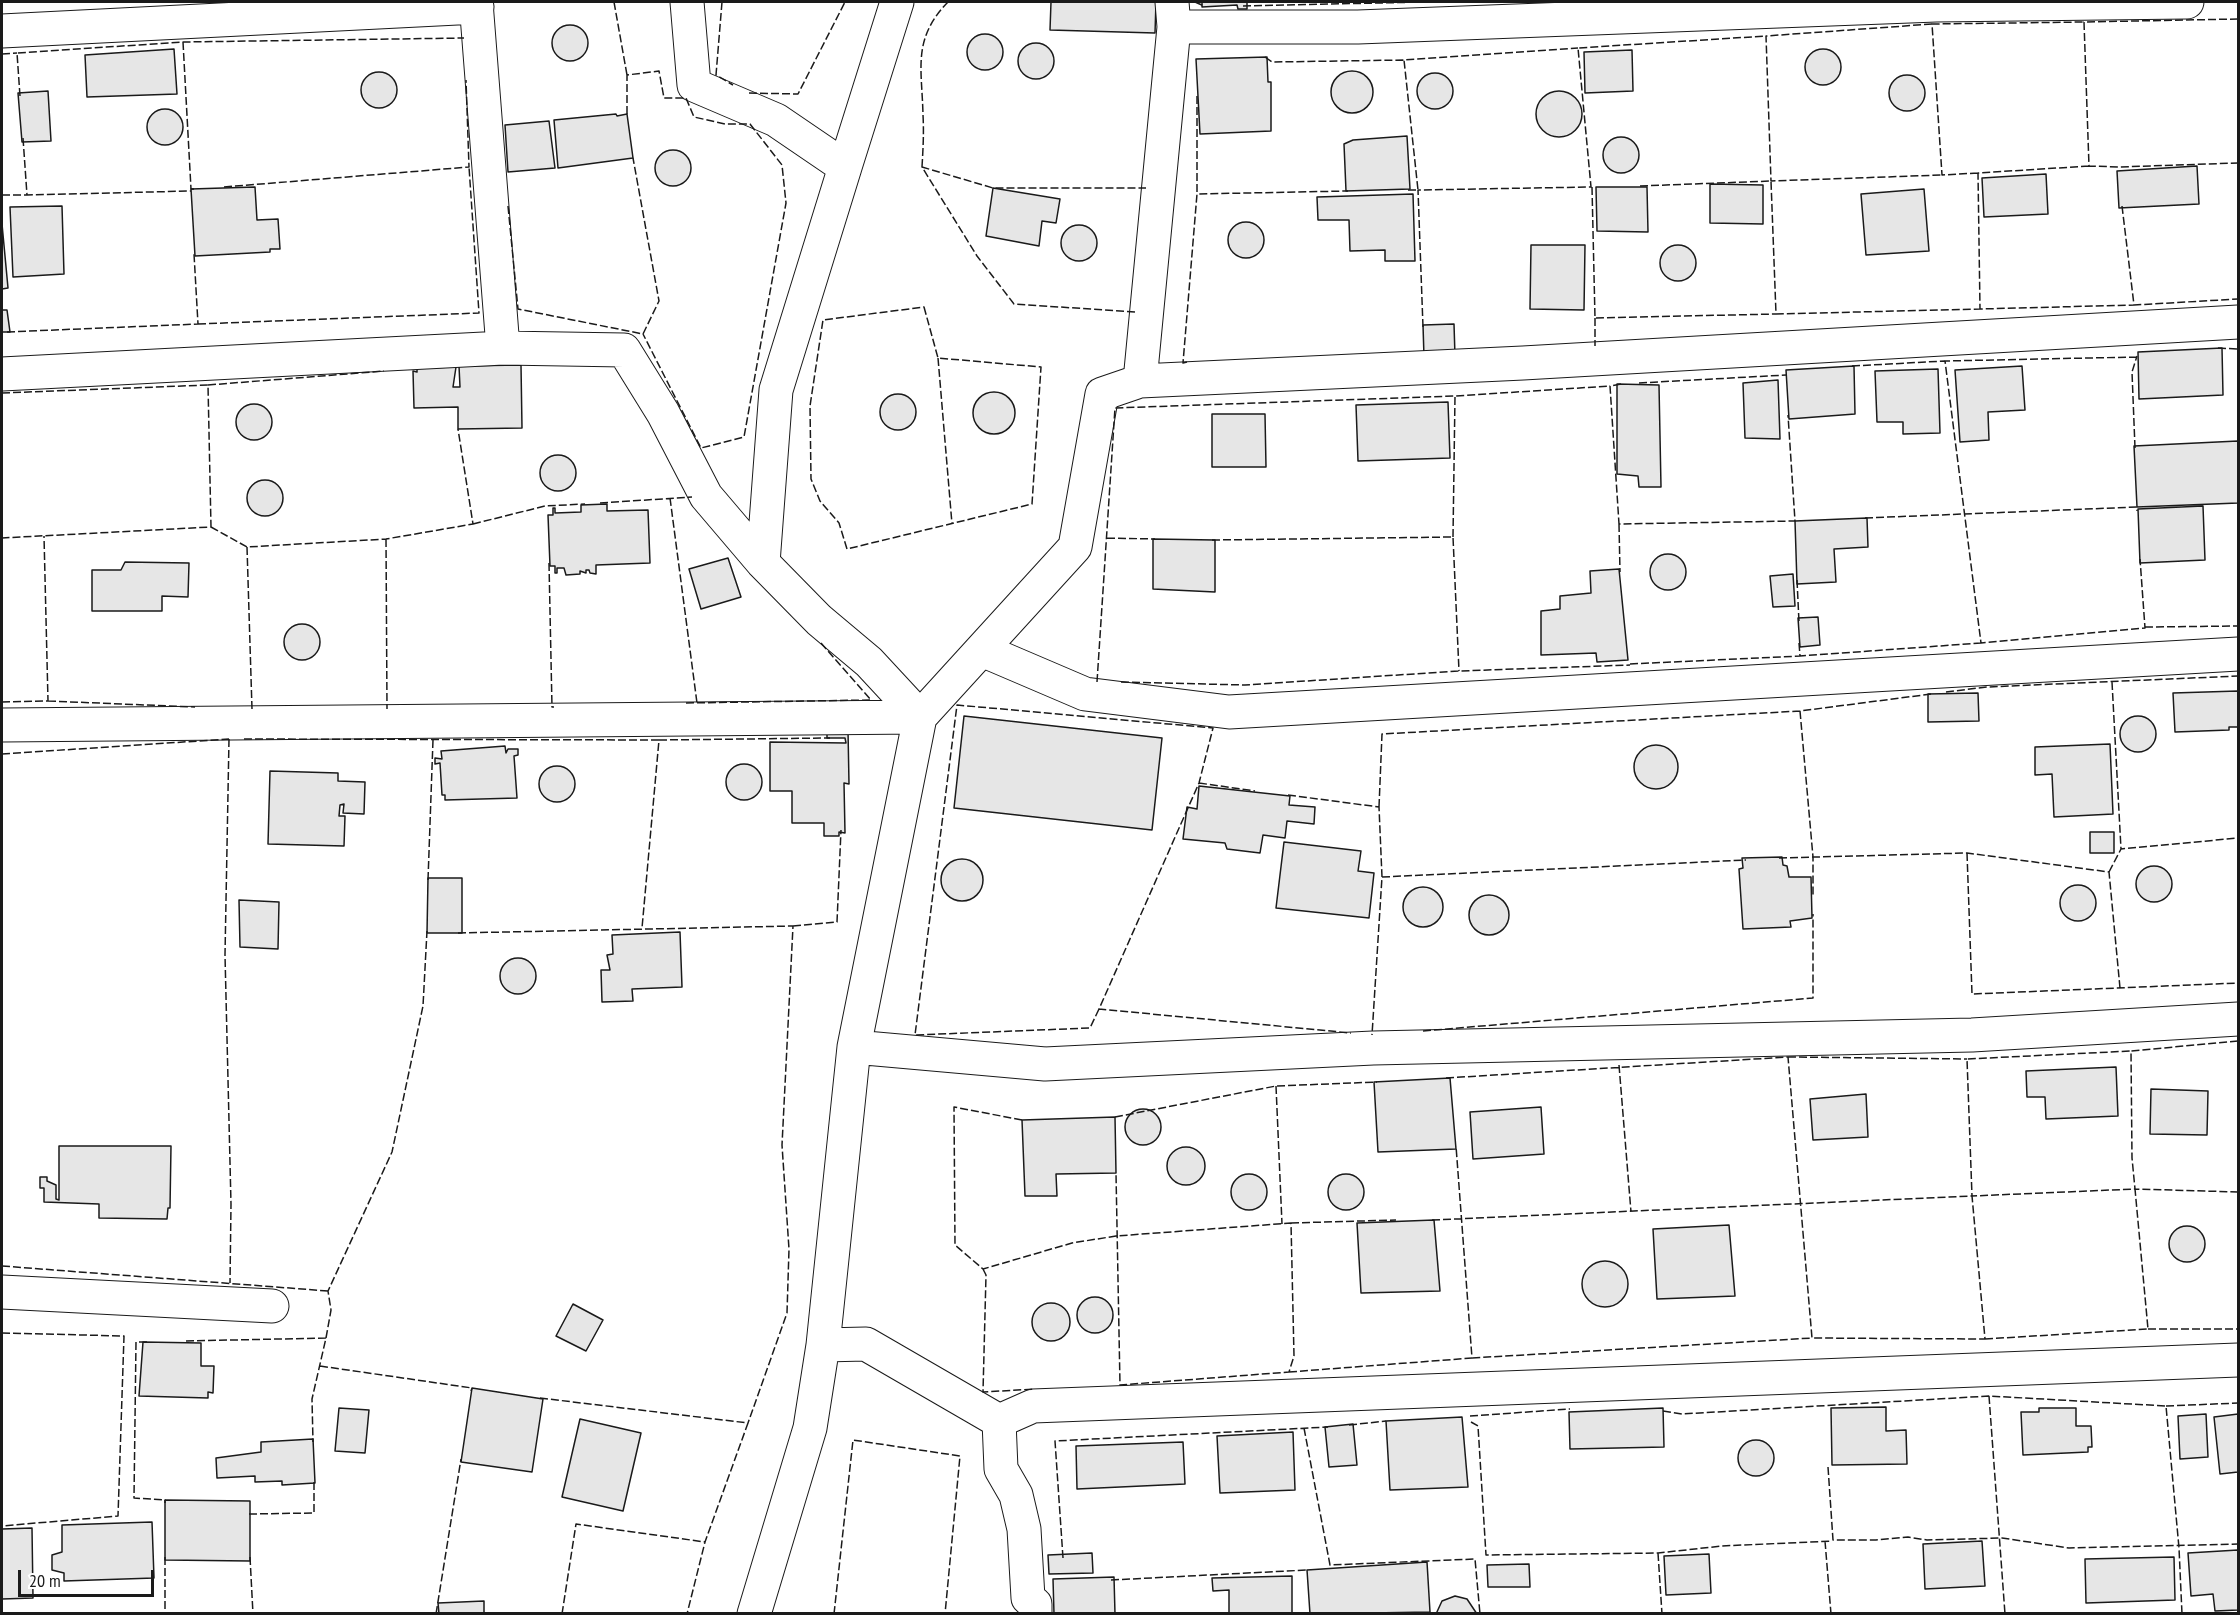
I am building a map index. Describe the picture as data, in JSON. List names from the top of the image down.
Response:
{
  "scale_bar": "20 m"
}
